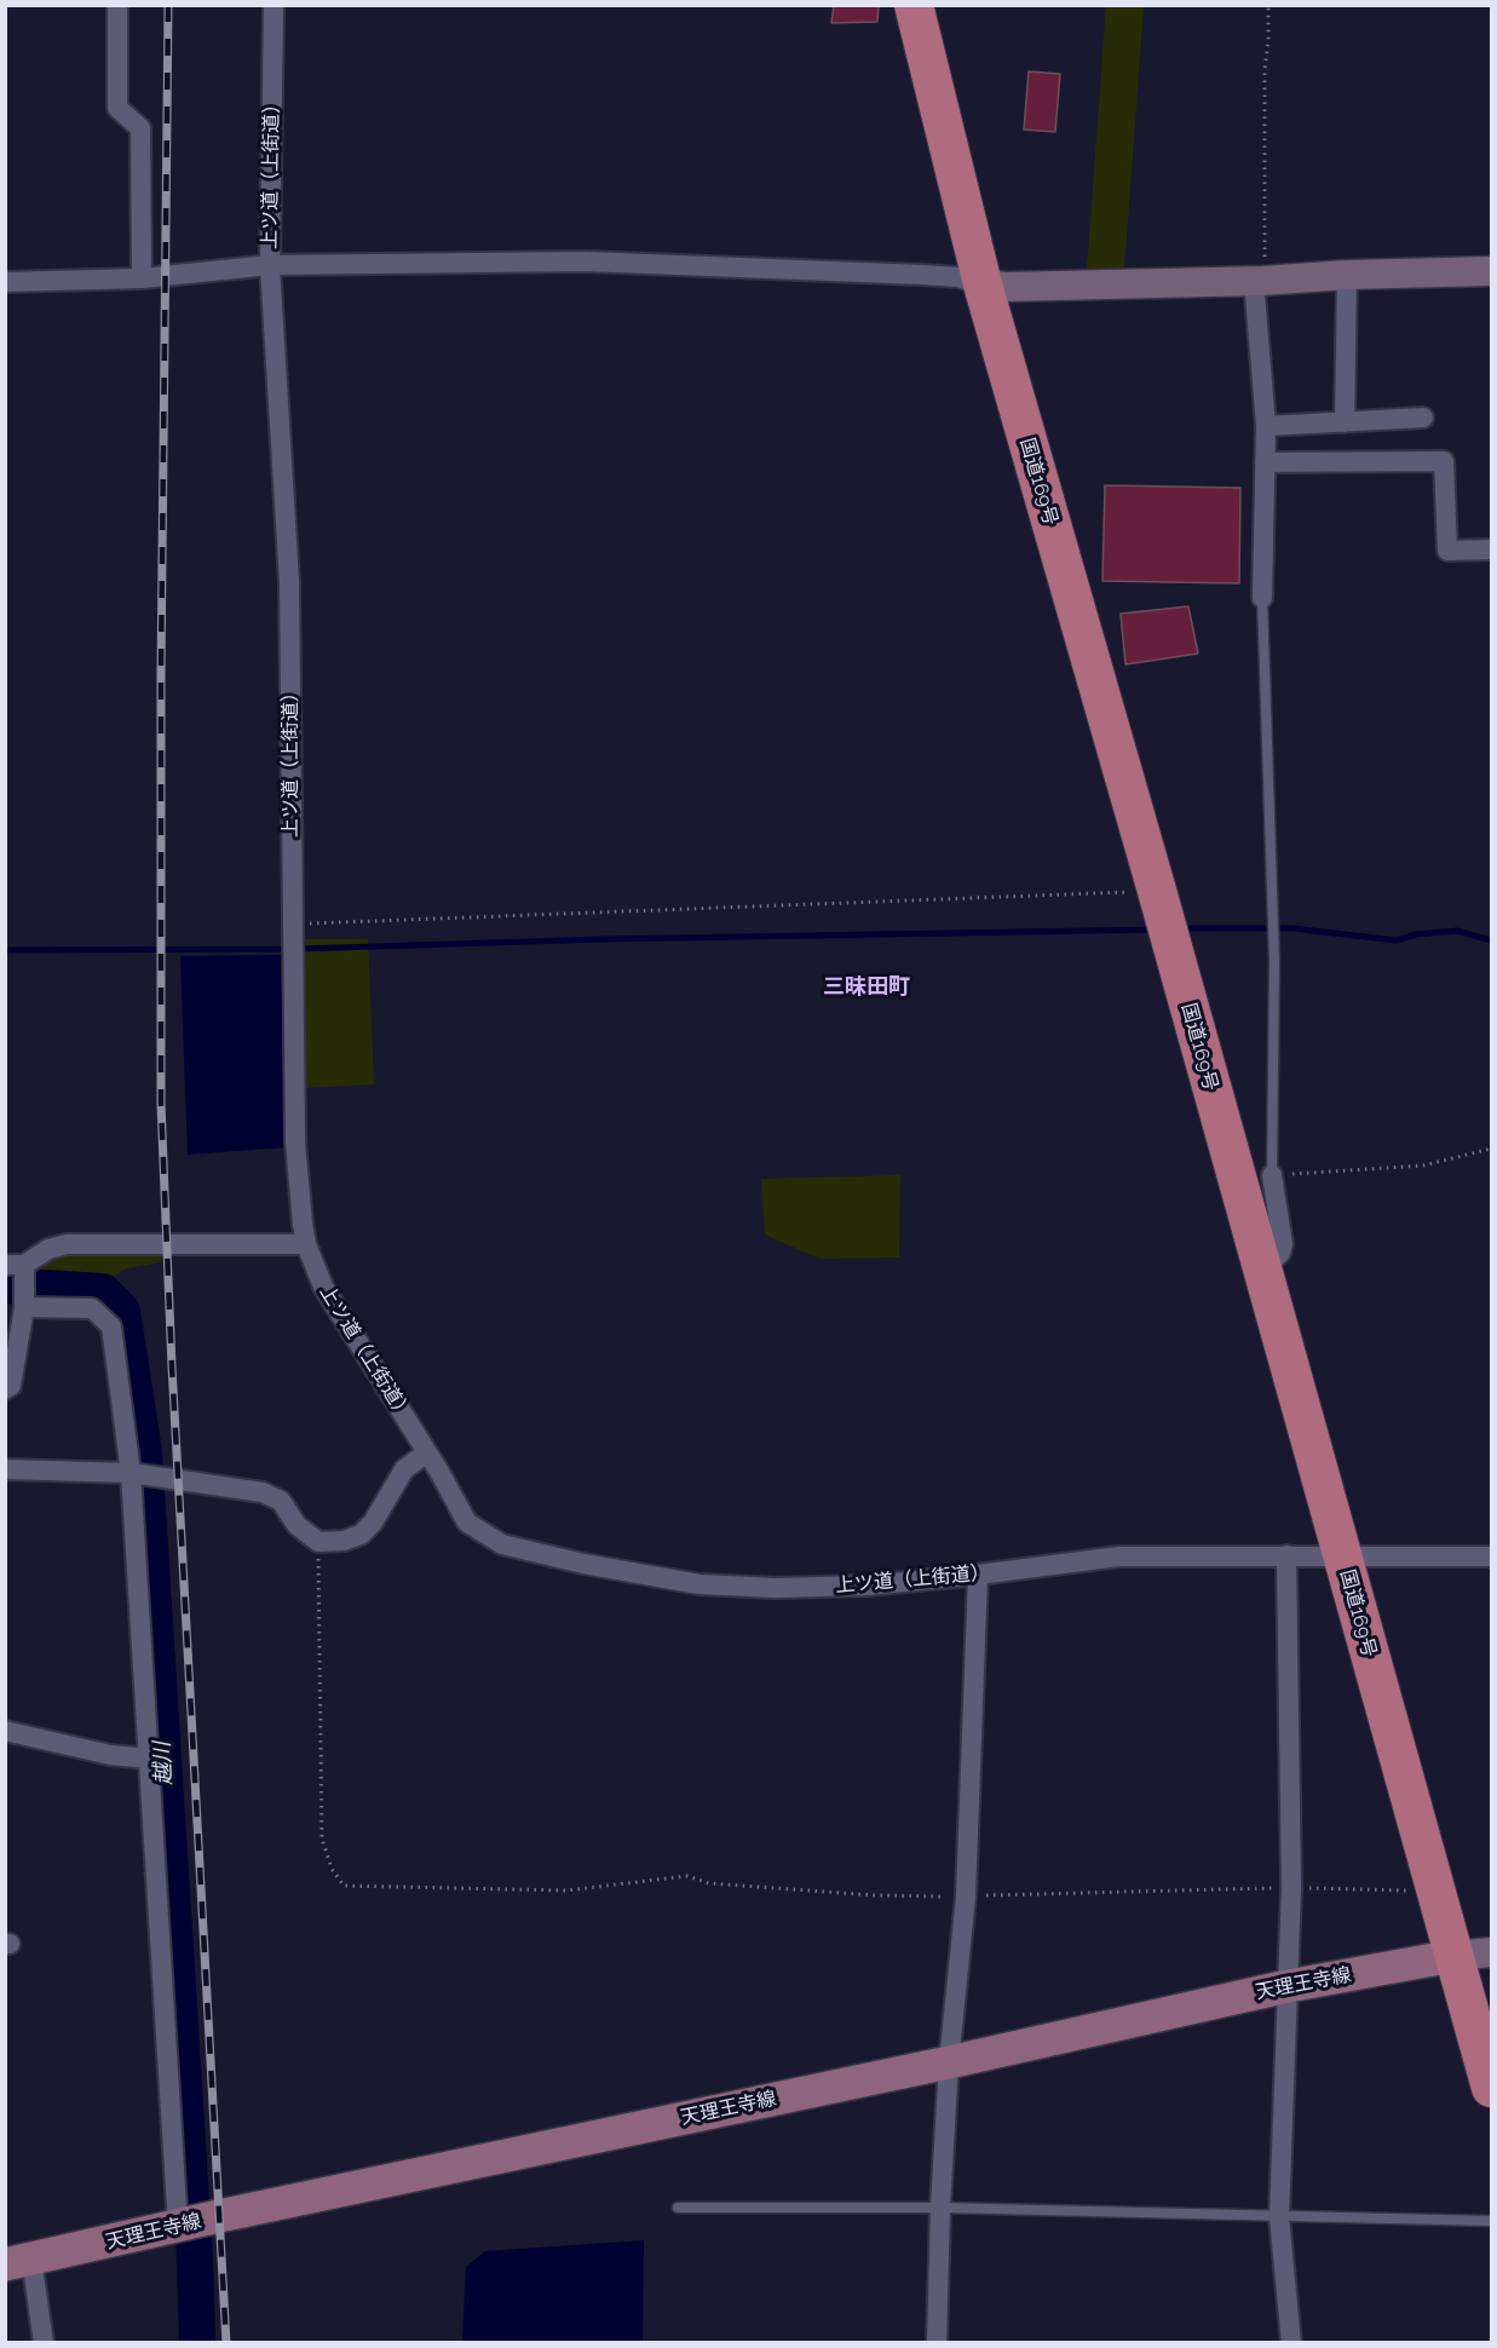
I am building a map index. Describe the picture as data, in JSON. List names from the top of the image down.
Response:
{
  "streets": {
    "highway": ["国道169号"],
    "main road": ["天理王寺線"],
    "street": ["上ツ道（上街道）"]
  },
  "crossings": [
    ["上ツ道（上街道）", "国道169号"],
    ["国道169号", "天理王寺線"]
  ],
  "districts": ["三昧田町"],
  "water": ["越川"]
}
